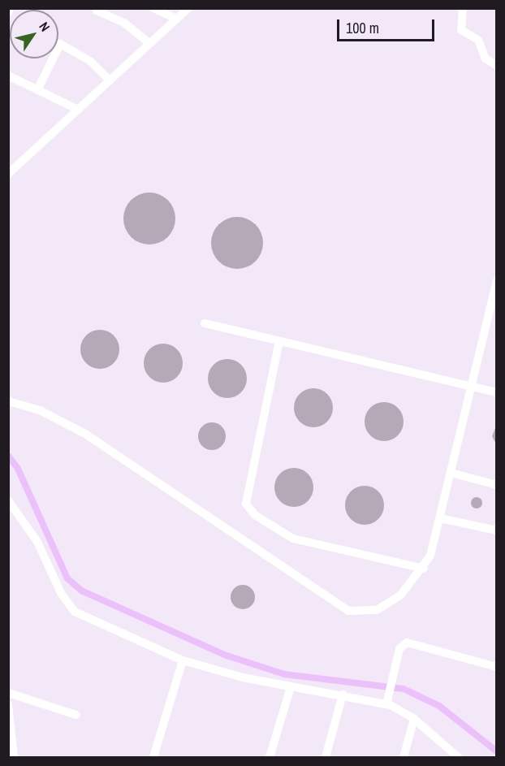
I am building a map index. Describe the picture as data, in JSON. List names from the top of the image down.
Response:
{
  "scale_bar": "100 m",
  "north": "top right"
}
